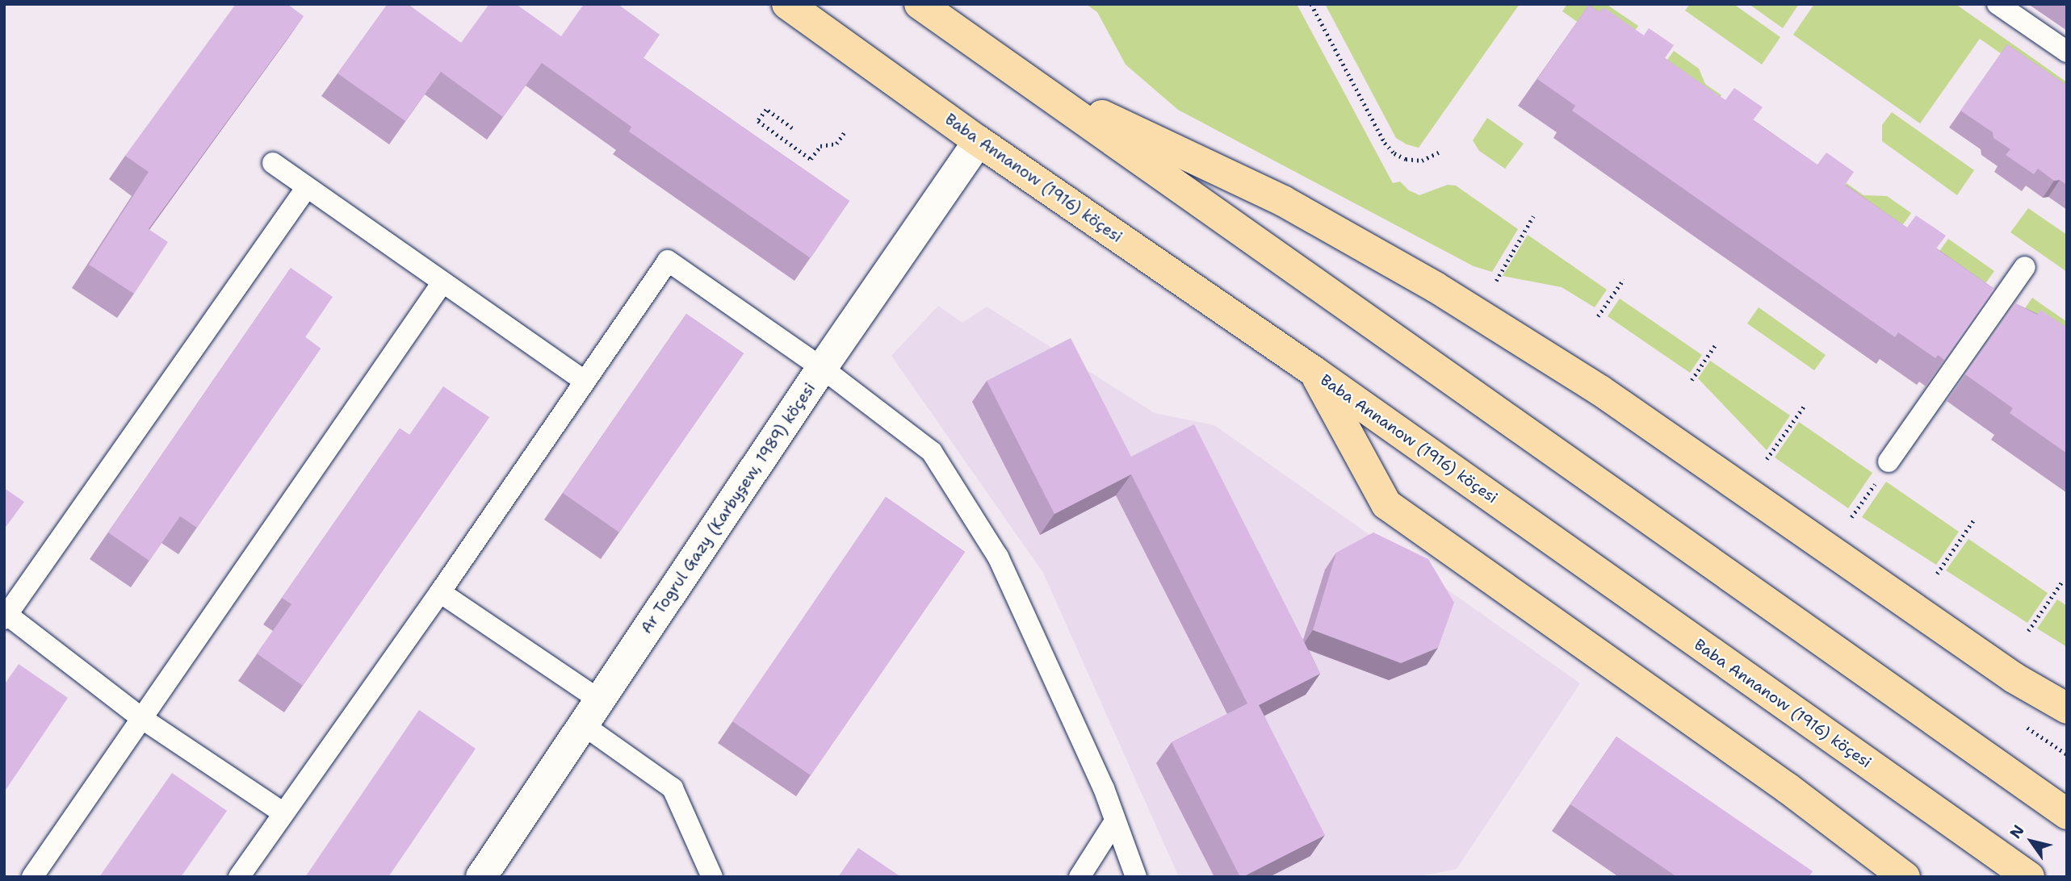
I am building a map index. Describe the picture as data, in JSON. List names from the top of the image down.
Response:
{
  "streets": {
    "main road": ["Baba Annanow (1916) köçesi"],
    "street": ["Ar Togrul Gazy (Karbyşew, 1989) köçesi"]
  },
  "crossings": [
    ["Baba Annanow (1916) köçesi", "Ar Togrul Gazy (Karbyşew, 1989) köçesi"]
  ],
  "north": "top left"
}
